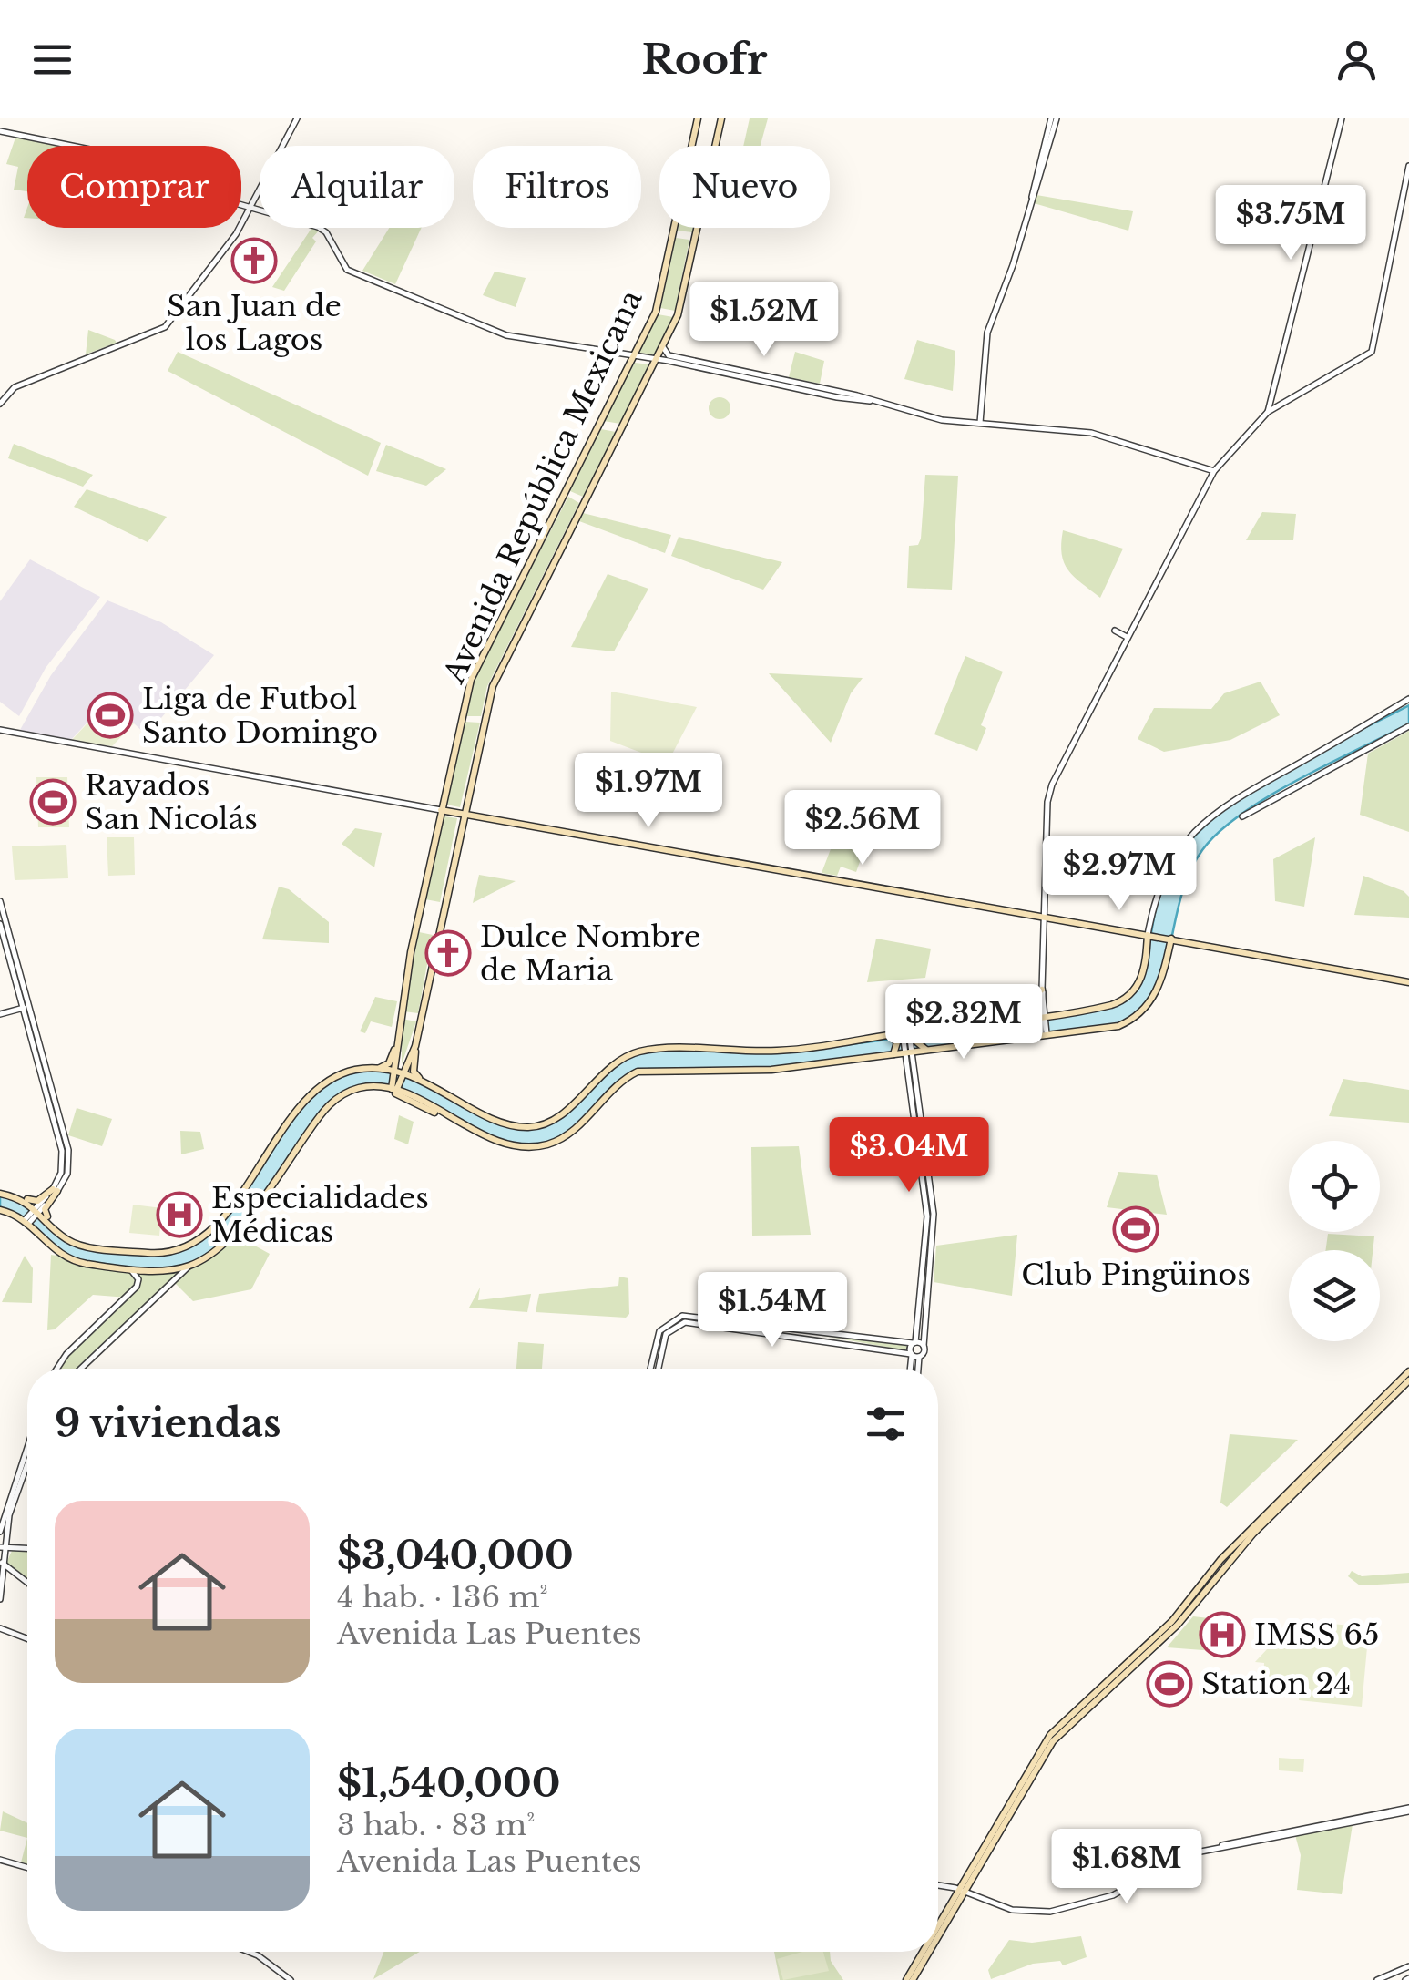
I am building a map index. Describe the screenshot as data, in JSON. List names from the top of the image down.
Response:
{
  "streets": {
    "main road": ["Avenida República Mexicana"]
  },
  "places": {
    "church": ["San Juan de los Lagos", "Dulce Nombre de Maria"],
    "sports": [
      "Liga de Futbol Santo Domingo",
      "Rayados San Nicolás",
      "Club Pingüinos",
      "Station 24"
    ],
    "hospital": ["Especialidades Médicas", "IMSS 65"]
  },
  "page": {
    "header": "Roofr",
    "chip": [
      "Comprar",
      "Alquilar",
      "Filtros",
      "Nuevo"
    ],
    "price": [
      "$3.75M",
      "$1.52M",
      "$1.97M",
      "$2.56M",
      "$2.97M",
      "$2.32M",
      "$3.04M",
      "$1.54M",
      "$1.68M"
    ],
    "heading": "9 viviendas",
    "list": [
      {
        "name": "$3,040,000",
        "note": "4 hab. · 136 m² · Avenida Las Puentes"
      },
      {
        "name": "$1,540,000",
        "note": "3 hab. · 83 m² · Avenida Las Puentes"
      }
    ]
  }
}
